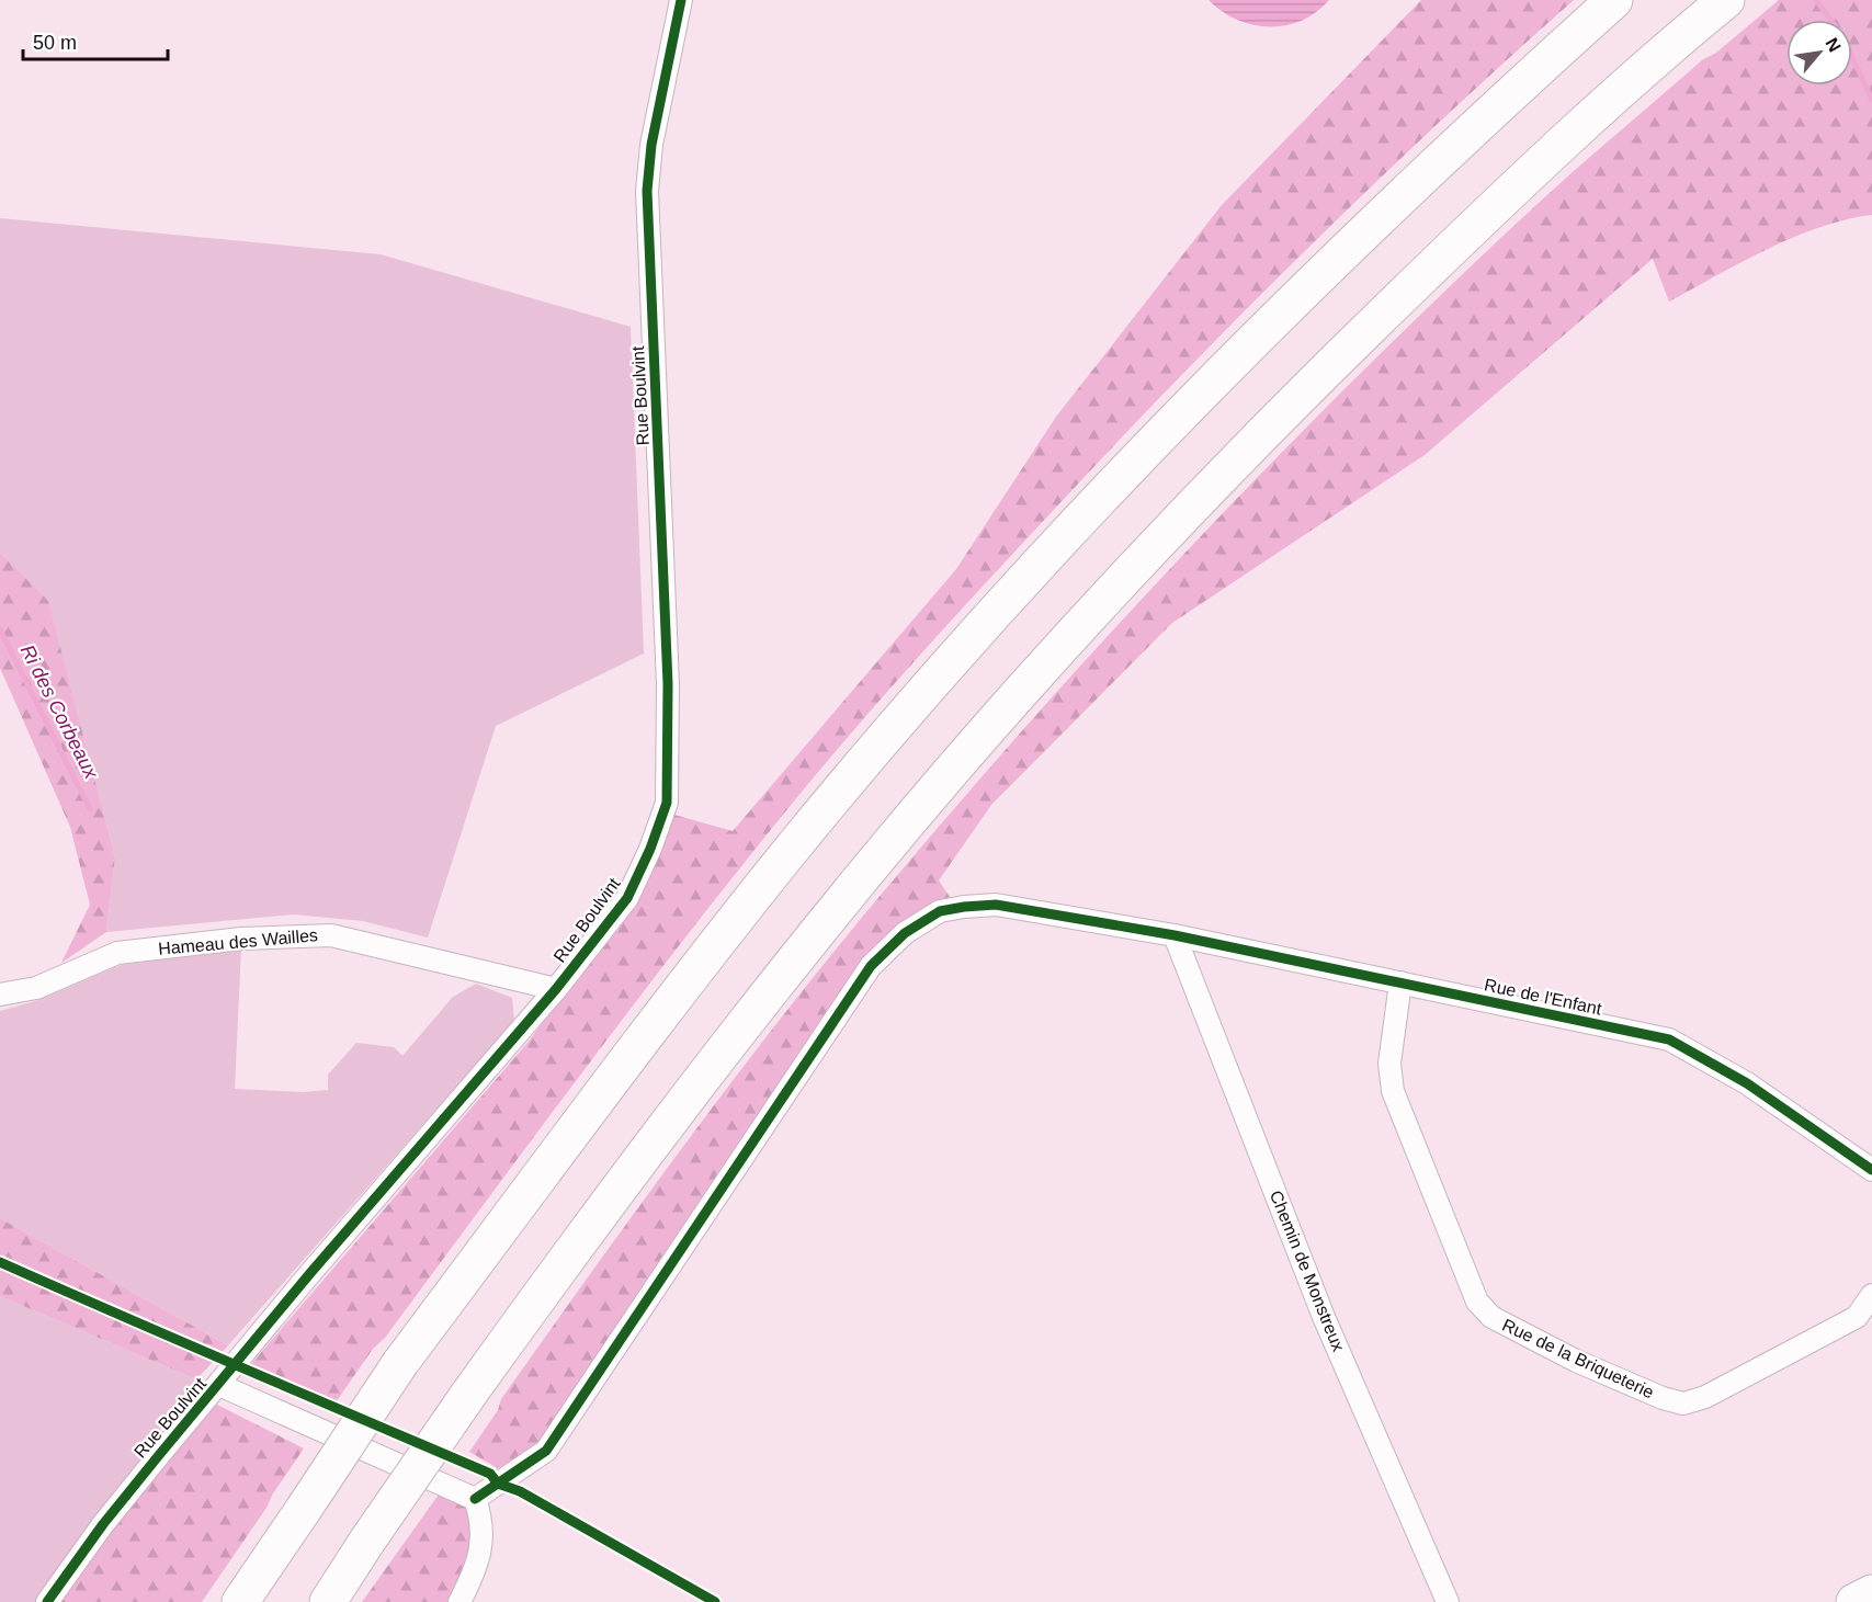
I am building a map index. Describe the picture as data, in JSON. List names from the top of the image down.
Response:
{
  "streets": {
    "street": [
      "Rue Boulvint",
      "Hameau des Wailles",
      "Rue de l'Enfant",
      "Chemin de Monstreux",
      "Rue de la Briqueterie"
    ]
  },
  "crossings": [
    ["Rue Boulvint", "Hameau des Wailles"],
    ["Rue de l'Enfant", "Chemin de Monstreux"],
    ["Rue de l'Enfant", "Rue de la Briqueterie"]
  ],
  "water": ["Ri des Corbeaux"],
  "scale_bar": "50 m",
  "north": "top right"
}
